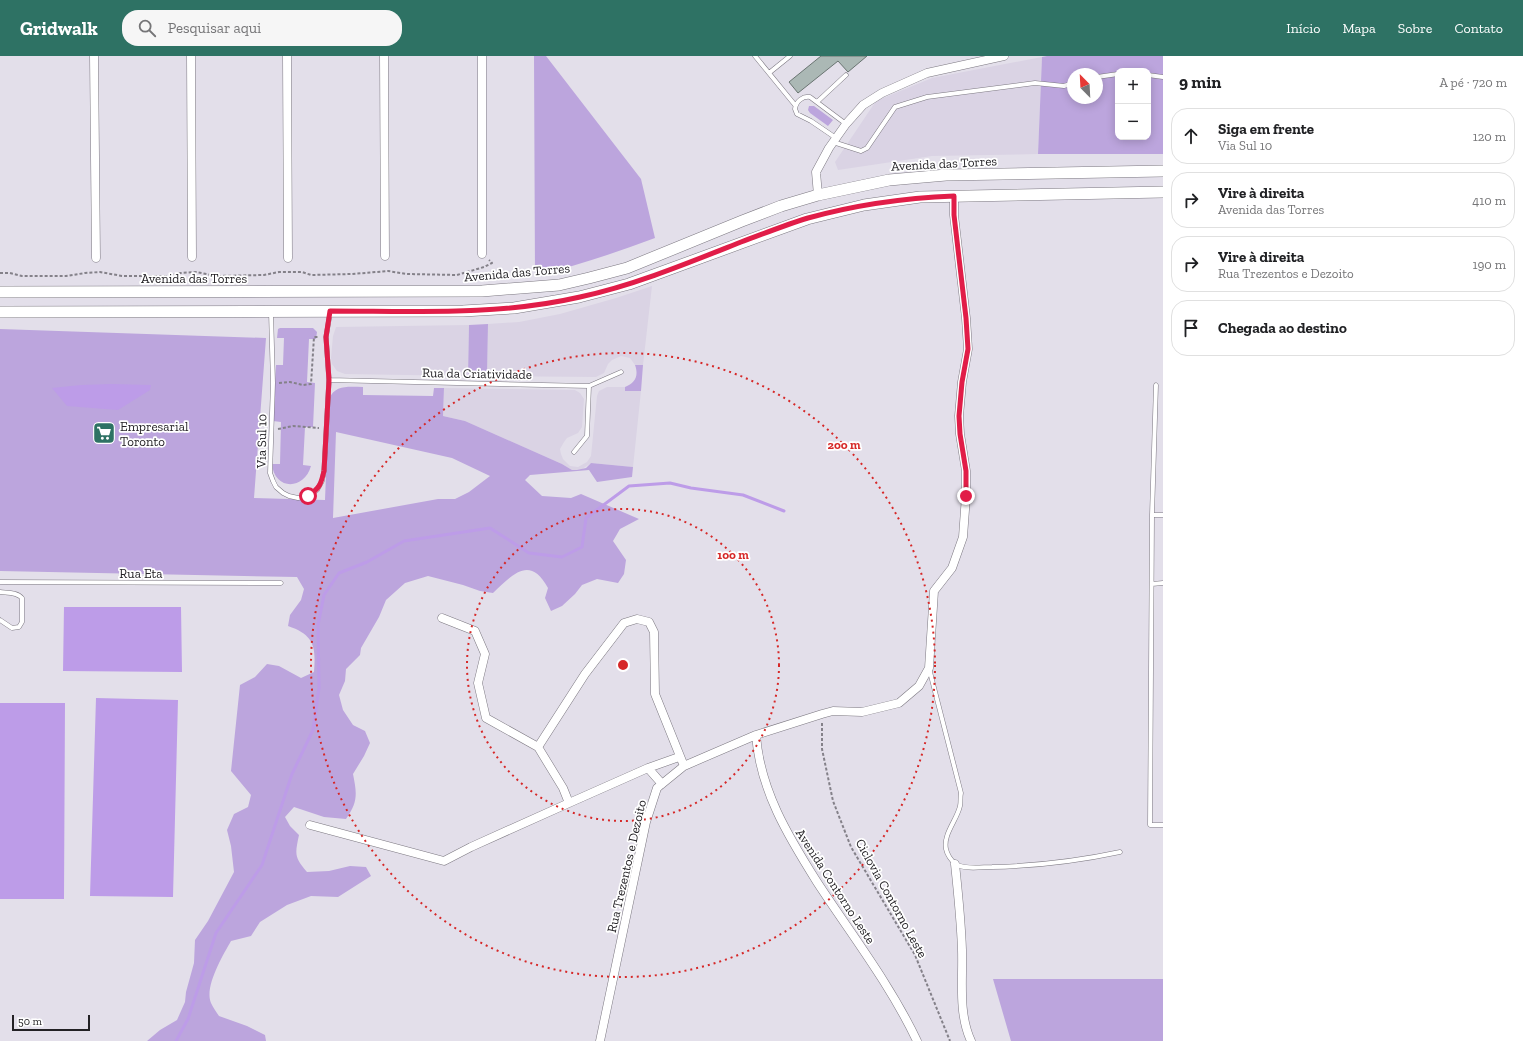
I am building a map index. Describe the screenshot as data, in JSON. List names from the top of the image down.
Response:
{
  "streets": {
    "main road": ["Avenida das Torres"],
    "street": ["Rua Trezentos e Dezoito", "Avenida Contorno Leste"],
    "lane": ["Rua da Criatividade", "Via Sul 10", "Rua Eta"],
    "path": ["Ciclovia Contorno Leste"]
  },
  "crossings": [
    ["Rua da Criatividade", "Via Sul 10"],
    ["Rua Trezentos e Dezoito", "Avenida Contorno Leste"],
    ["Rua Trezentos e Dezoito", "Ciclovia Contorno Leste"]
  ],
  "places": {
    "supermarket": ["Empresarial Toronto"]
  },
  "scale_bar": "50 m",
  "north": "top left",
  "page": {
    "header": "Gridwalk",
    "search": "Pesquisar aqui",
    "nav": [
      "Início",
      "Mapa",
      "Sobre",
      "Contato"
    ],
    "heading": ["9 min", "A pé · 720 m"],
    "map_buttons": ["+", "−"],
    "list": [
      ["Siga em frente", "Via Sul 10", "120 m"],
      ["Vire à direita", "Avenida das Torres", "410 m"],
      ["Vire à direita", "Rua Trezentos e Dezoito", "190 m"],
      "Chegada ao destino"
    ],
    "scale": "50 m"
  },
  "rings": ["200 m", "100 m"]
}
